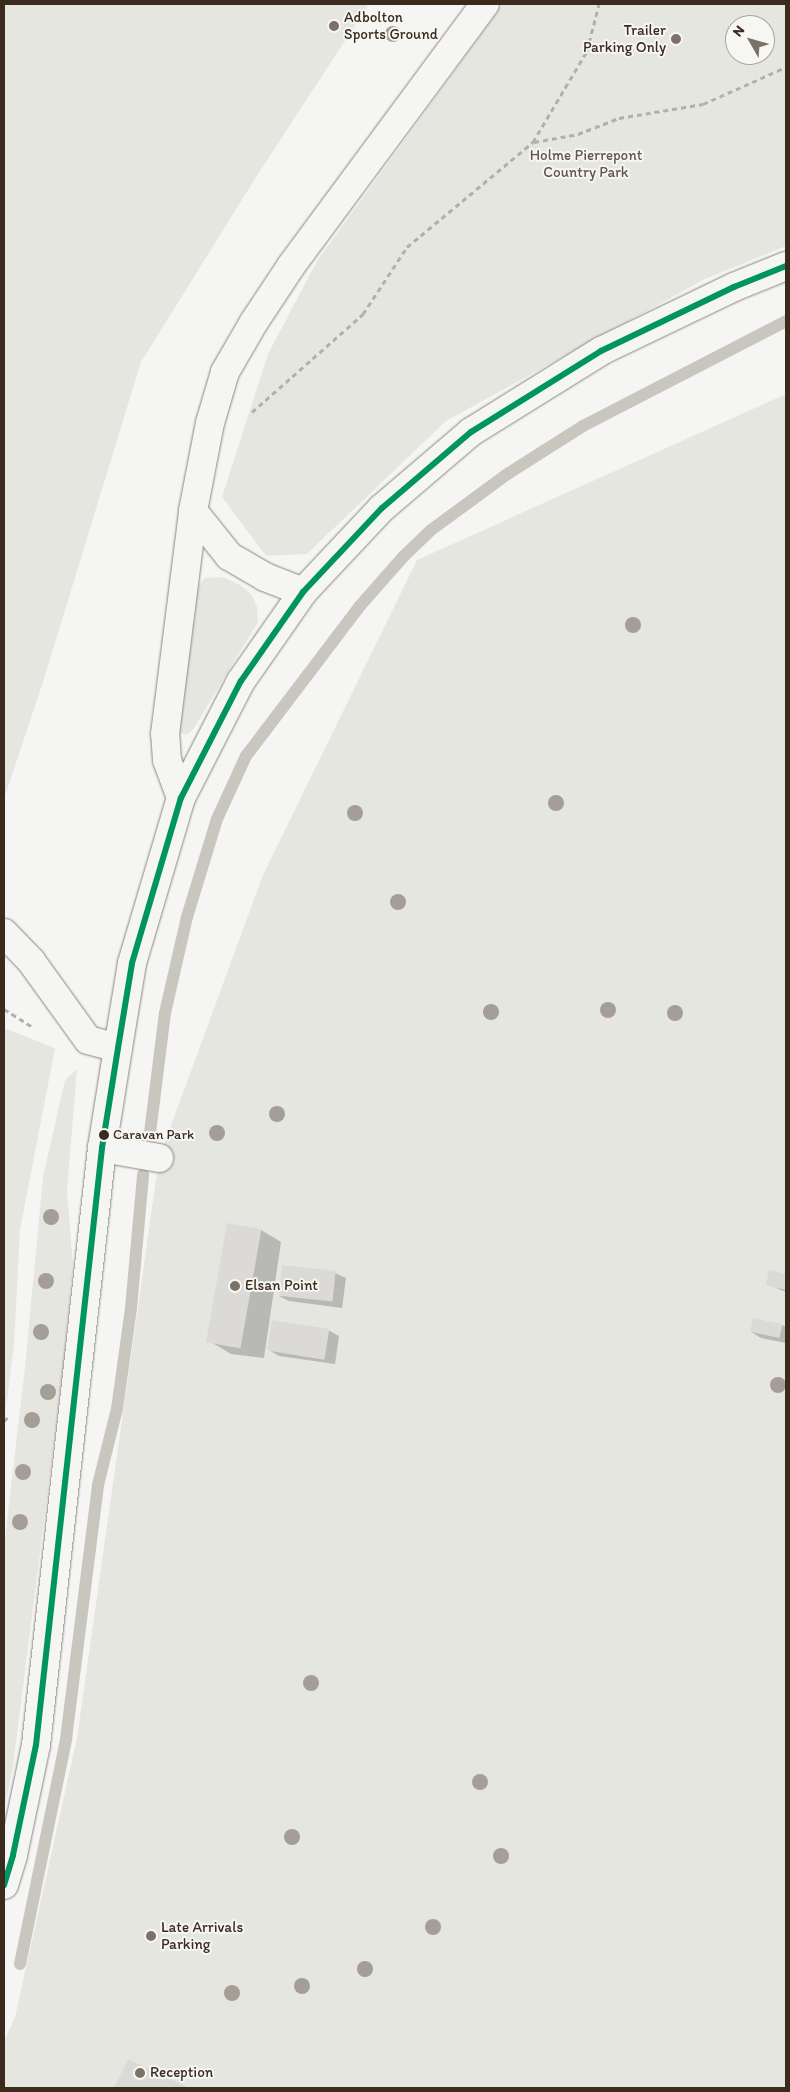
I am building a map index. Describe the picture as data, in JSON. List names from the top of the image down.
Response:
{
  "parks": ["Holme Pierrepont Country Park"],
  "places": [
    "Adbolton Sports Ground",
    "Trailer Parking Only",
    "Caravan Park",
    "Elsan Point",
    "Late Arrivals Parking",
    "Reception"
  ],
  "north": "top left"
}
